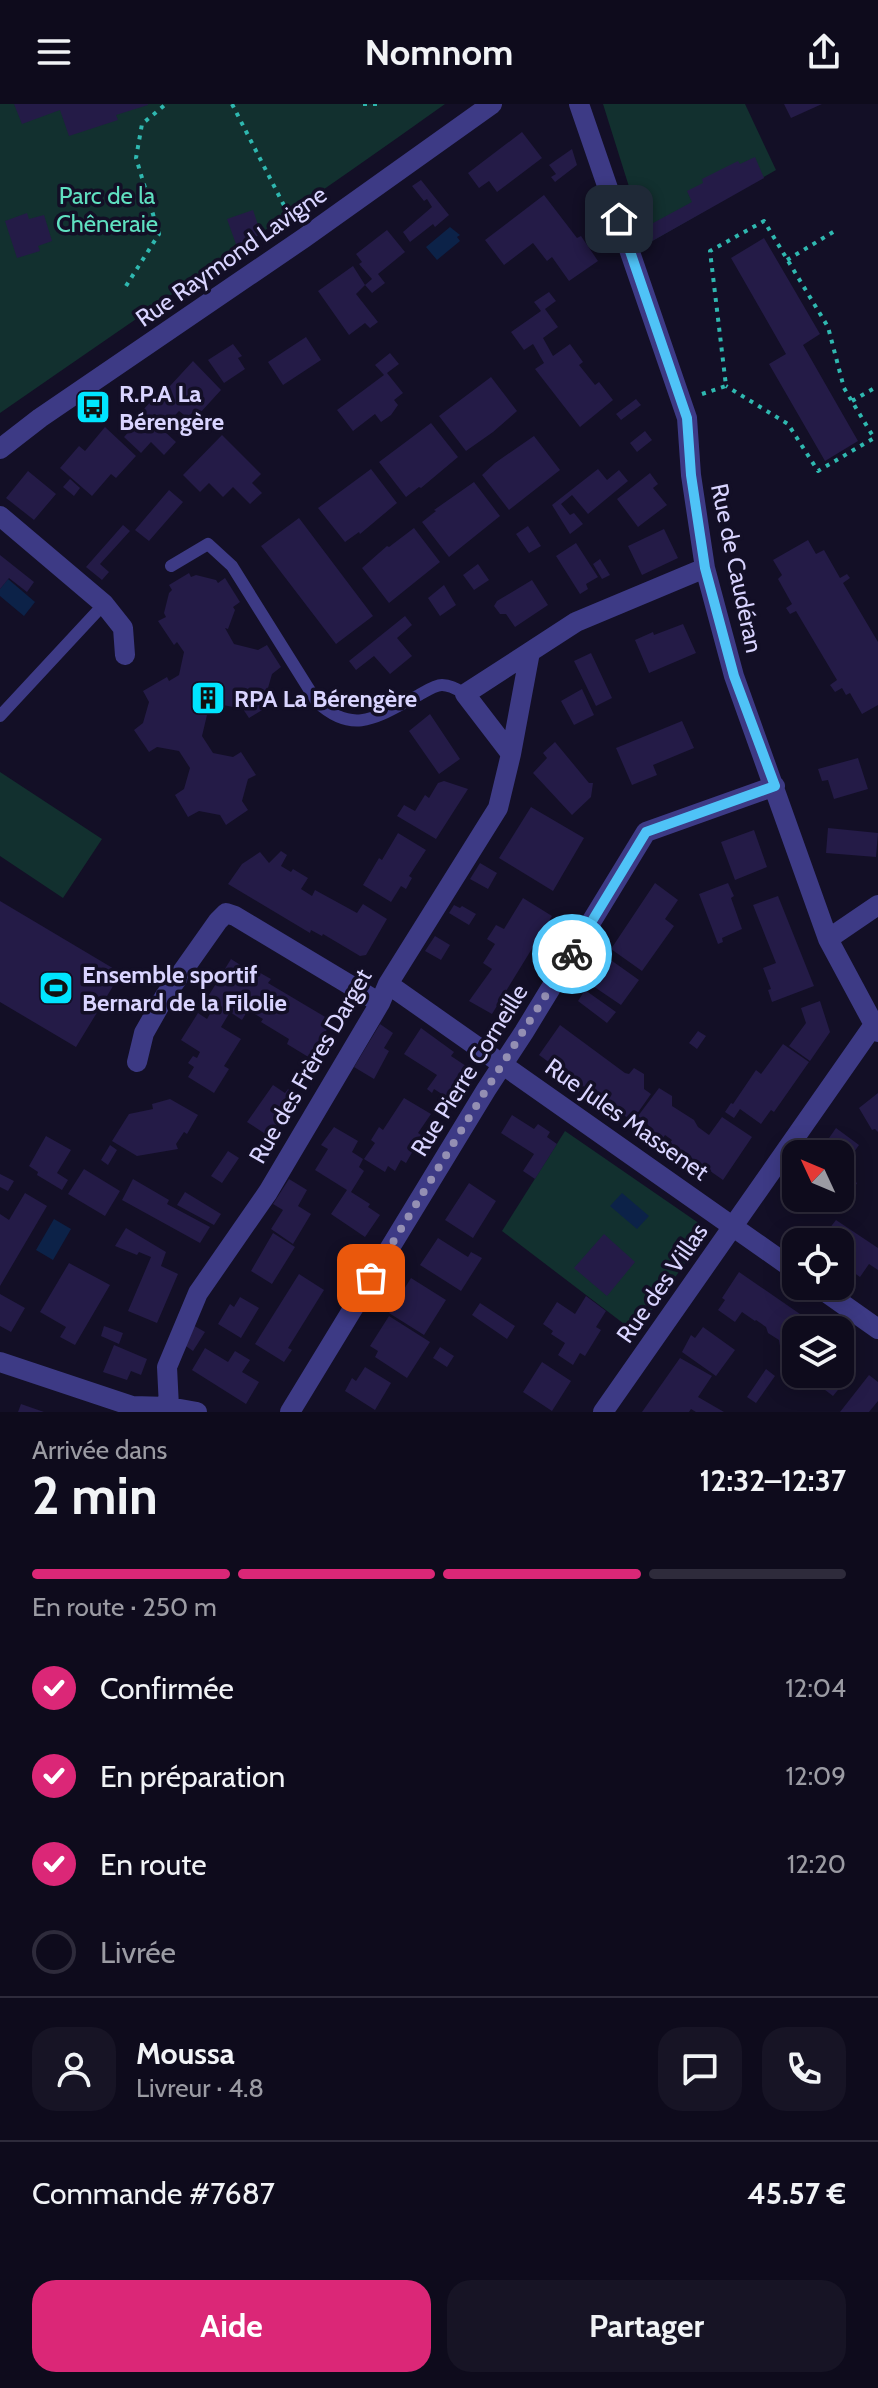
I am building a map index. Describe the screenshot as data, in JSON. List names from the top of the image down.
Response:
{
  "streets": {
    "street": [
      "Rue Raymond Lavigne",
      "Rue de Caudéran",
      "Rue des Frères Darget",
      "Rue Pierre Corneille",
      "Rue Jules Massenet",
      "Rue des Villas"
    ]
  },
  "crossings": [
    ["Rue de Caudéran", "Rue Pierre Corneille"],
    ["Rue de Caudéran", "Rue des Villas"],
    ["Rue des Frères Darget", "Rue Jules Massenet"],
    ["Rue Pierre Corneille", "Rue Jules Massenet"],
    ["Rue Jules Massenet", "Rue des Villas"]
  ],
  "parks": ["Parc de la Chêneraie"],
  "places": {
    "bus stop": ["R.P.A La Bérengère"],
    "building": ["RPA La Bérengère"],
    "sports": ["Ensemble sportif Bernard de la Filolie"]
  },
  "north": "top left",
  "page": {
    "header": "Nomnom",
    "heading": ["2 min", "Arrivée dans", "12:32–12:37"],
    "panel": [
      "Moussa",
      "Livreur · 4.8",
      "Commande #7687",
      "45.57 €"
    ],
    "bar": "En route · 250 m",
    "list": [
      ["Confirmée", "12:04"],
      ["En préparation", "12:09"],
      ["En route", "12:20"],
      "Livrée"
    ],
    "buttons": ["Aide", "Partager"]
  }
}
